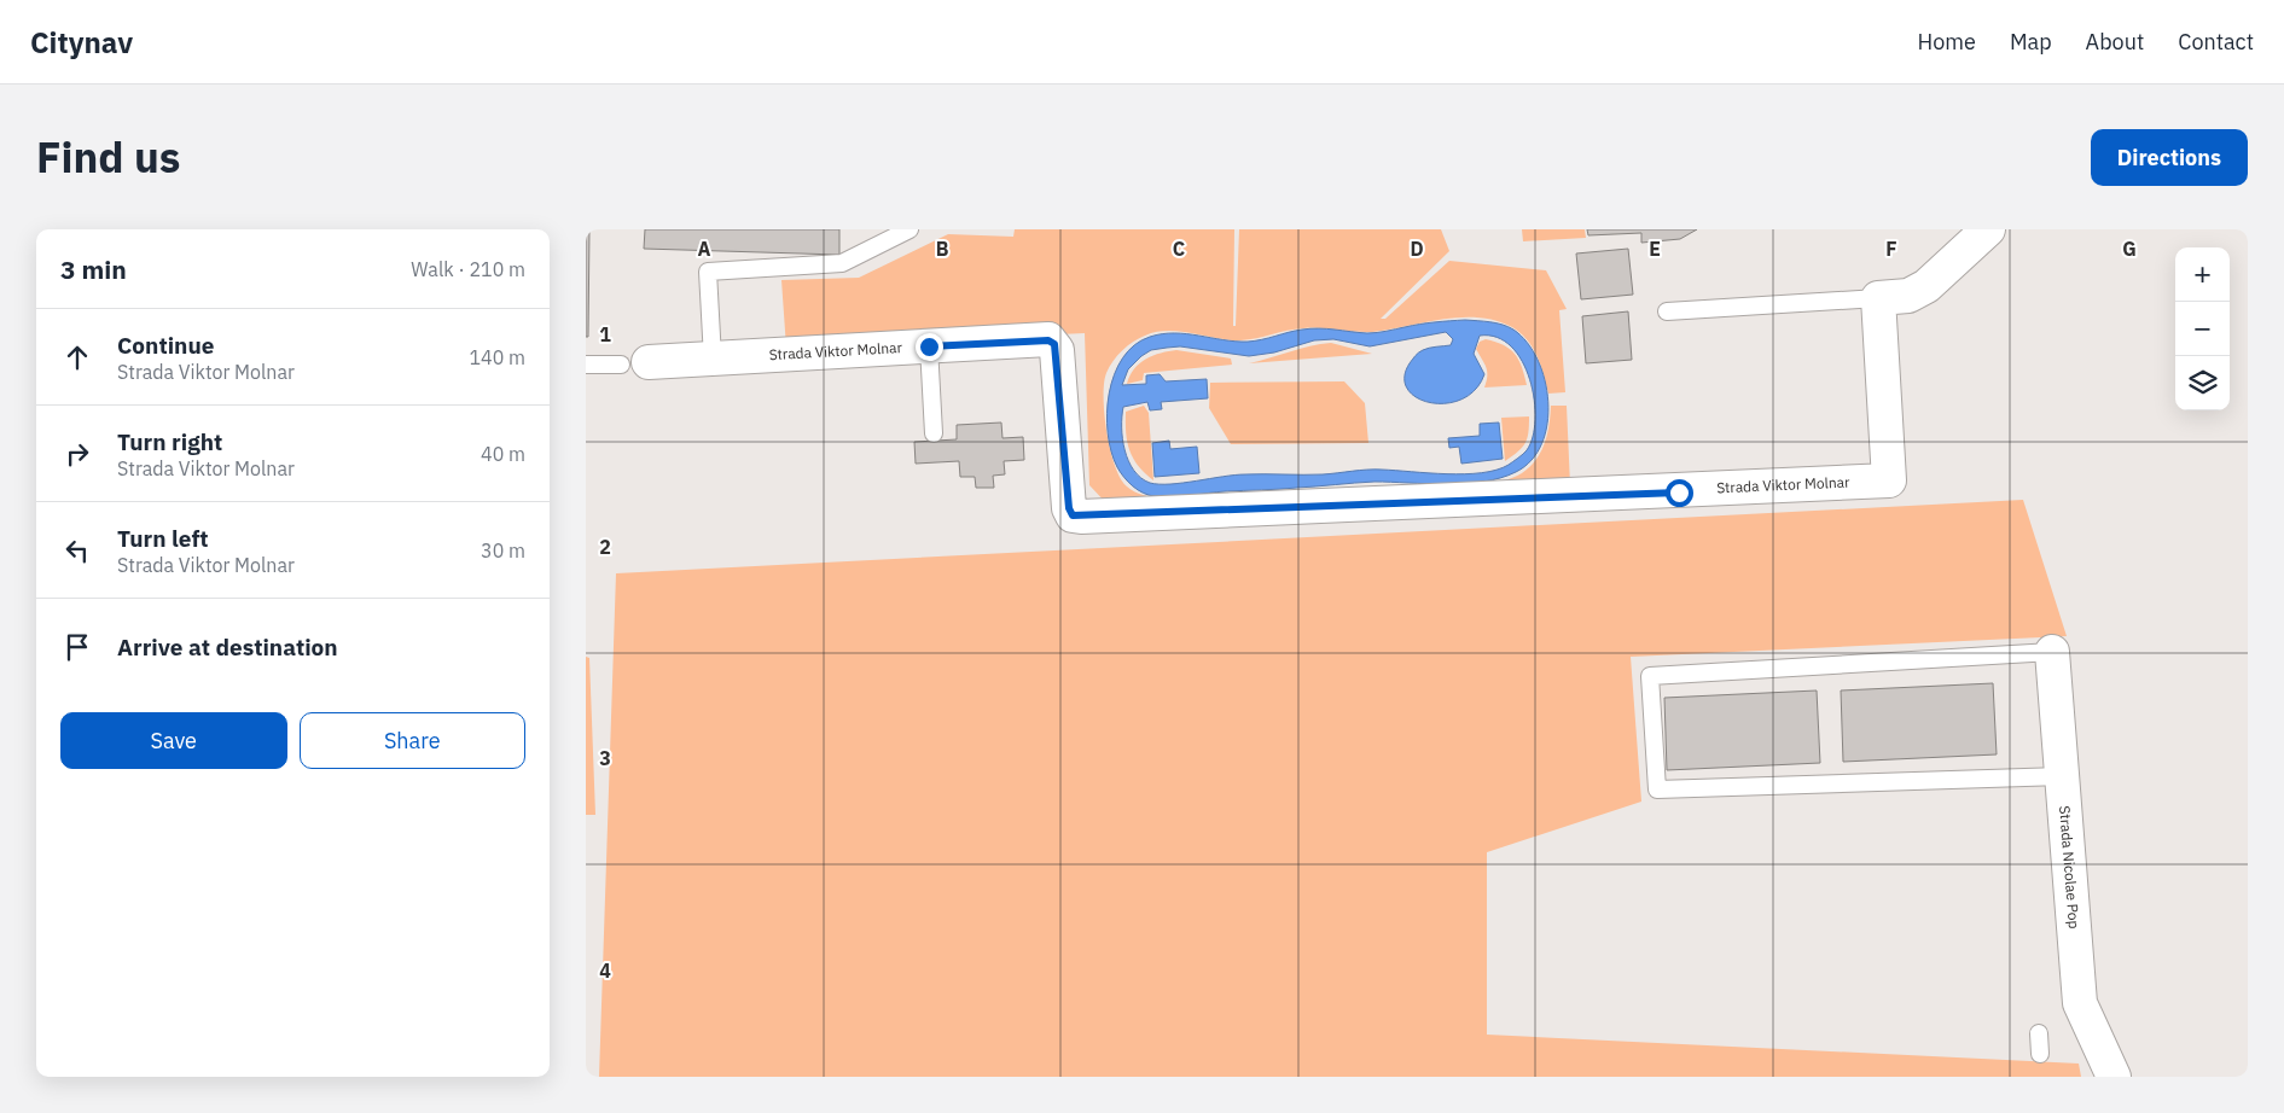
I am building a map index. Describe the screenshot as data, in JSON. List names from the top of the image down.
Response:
{
  "streets": {
    "street": ["Strada Viktor Molnar", "Strada Nicolae Pop"]
  },
  "page": {
    "header": "Citynav",
    "nav": [
      "Home",
      "Map",
      "About",
      "Contact"
    ],
    "title": "Find us",
    "buttons": [
      "Directions",
      ["Save", "Share"]
    ],
    "heading": ["3 min", "Walk · 210 m"],
    "map_buttons": ["+", "−"],
    "list": [
      ["Continue", "Strada Viktor Molnar", "140 m"],
      ["Turn right", "Strada Viktor Molnar", "40 m"],
      ["Turn left", "Strada Viktor Molnar", "30 m"],
      "Arrive at destination"
    ]
  },
  "grid": {
    "columns": [
      "A",
      "B",
      "C",
      "D",
      "E",
      "F",
      "G"
    ],
    "rows": [
      "1",
      "2",
      "3",
      "4"
    ]
  }
}
